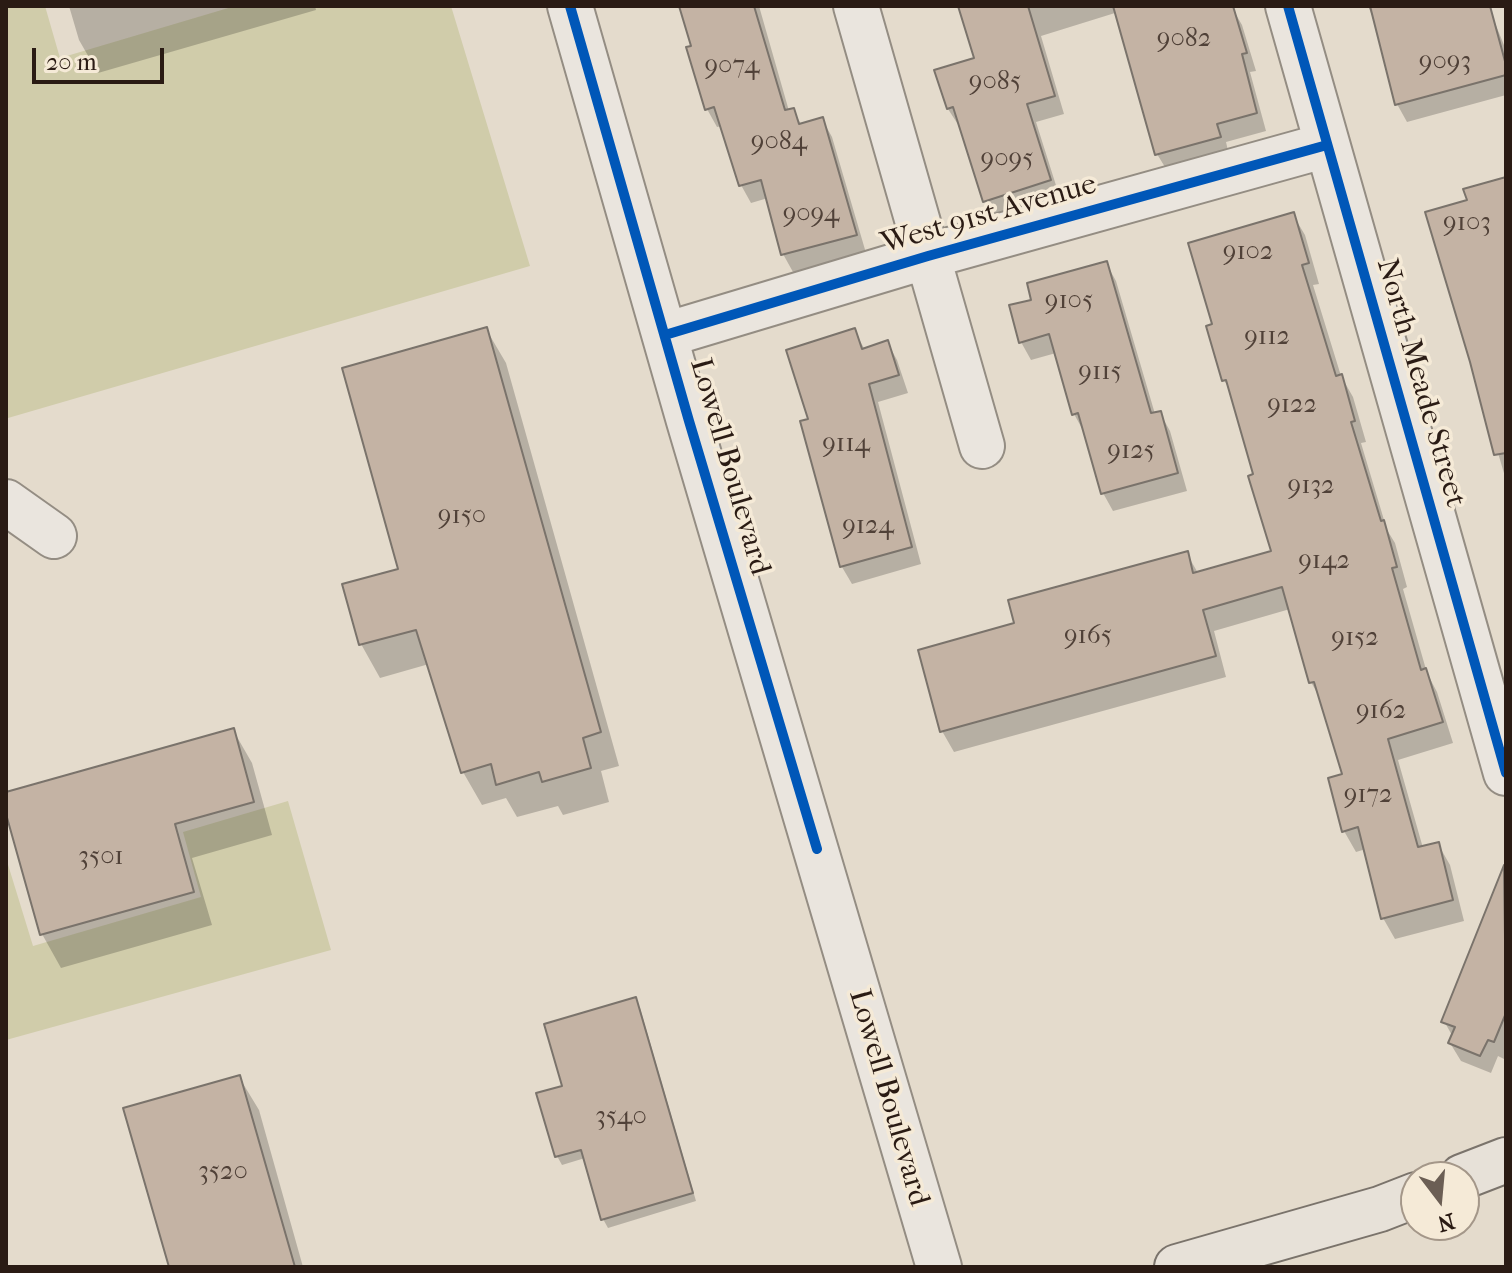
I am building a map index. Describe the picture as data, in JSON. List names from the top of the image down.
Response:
{
  "streets": {
    "street": ["West 91st Avenue", "North Meade Street", "Lowell Boulevard"]
  },
  "crossings": [
    ["West 91st Avenue", "North Meade Street"],
    ["West 91st Avenue", "Lowell Boulevard"]
  ],
  "house_numbers": [
    "9082",
    "9093",
    "9074",
    "9085",
    "9084",
    "9095",
    "9094",
    "9103",
    "9102",
    "9105",
    "9112",
    "9115",
    "9122",
    "9114",
    "9125",
    "9132",
    "9150",
    "9124",
    "9142",
    "9165",
    "9152",
    "9162",
    "9172",
    "3501",
    "3540",
    "3520"
  ],
  "scale_bar": "20 m",
  "north": "bottom"
}
